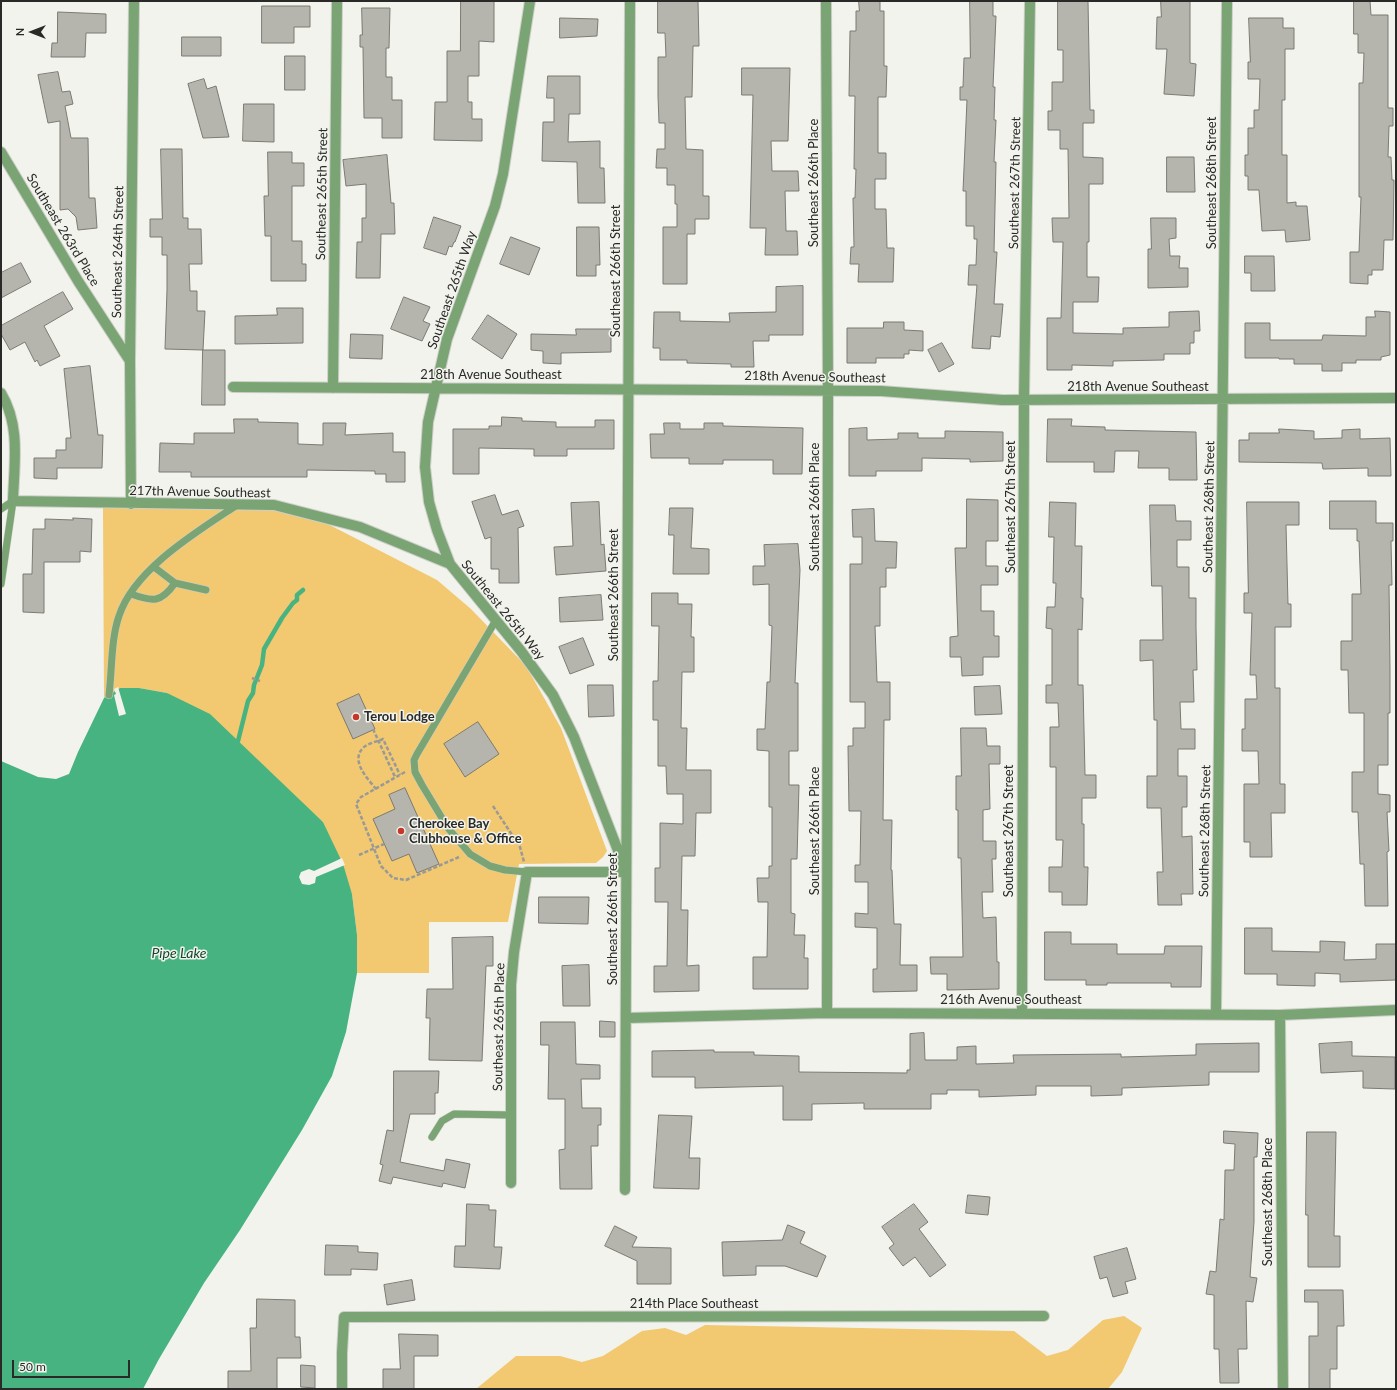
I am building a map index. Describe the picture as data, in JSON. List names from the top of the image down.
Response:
{
  "streets": {
    "street": [
      "Southeast 266th Place",
      "Southeast 267th Street",
      "Southeast 268th Street",
      "Southeast 265th Street",
      "Southeast 263rd Place",
      "Southeast 264th Street",
      "Southeast 266th Street",
      "Southeast 265th Way",
      "218th Avenue Southeast",
      "217th Avenue Southeast",
      "216th Avenue Southeast",
      "Southeast 265th Place",
      "Southeast 268th Place",
      "214th Place Southeast"
    ]
  },
  "crossings": [
    ["Southeast 266th Place", "218th Avenue Southeast"],
    ["Southeast 266th Place", "216th Avenue Southeast"],
    ["Southeast 267th Street", "218th Avenue Southeast"],
    ["Southeast 267th Street", "216th Avenue Southeast"],
    ["Southeast 268th Street", "218th Avenue Southeast"],
    ["Southeast 268th Street", "216th Avenue Southeast"],
    ["Southeast 265th Street", "218th Avenue Southeast"],
    ["Southeast 263rd Place", "Southeast 264th Street"],
    ["Southeast 264th Street", "217th Avenue Southeast"],
    ["Southeast 266th Street", "Southeast 265th Way"],
    ["Southeast 266th Street", "218th Avenue Southeast"],
    ["Southeast 266th Street", "216th Avenue Southeast"],
    ["Southeast 265th Way", "218th Avenue Southeast"],
    ["Southeast 265th Way", "217th Avenue Southeast"],
    ["216th Avenue Southeast", "Southeast 268th Place"]
  ],
  "water": ["Pipe Lake"],
  "places": ["Terou Lodge", "Cherokee Bay Clubhouse & Office"],
  "scale_bar": "50 m",
  "north": "left"
}
